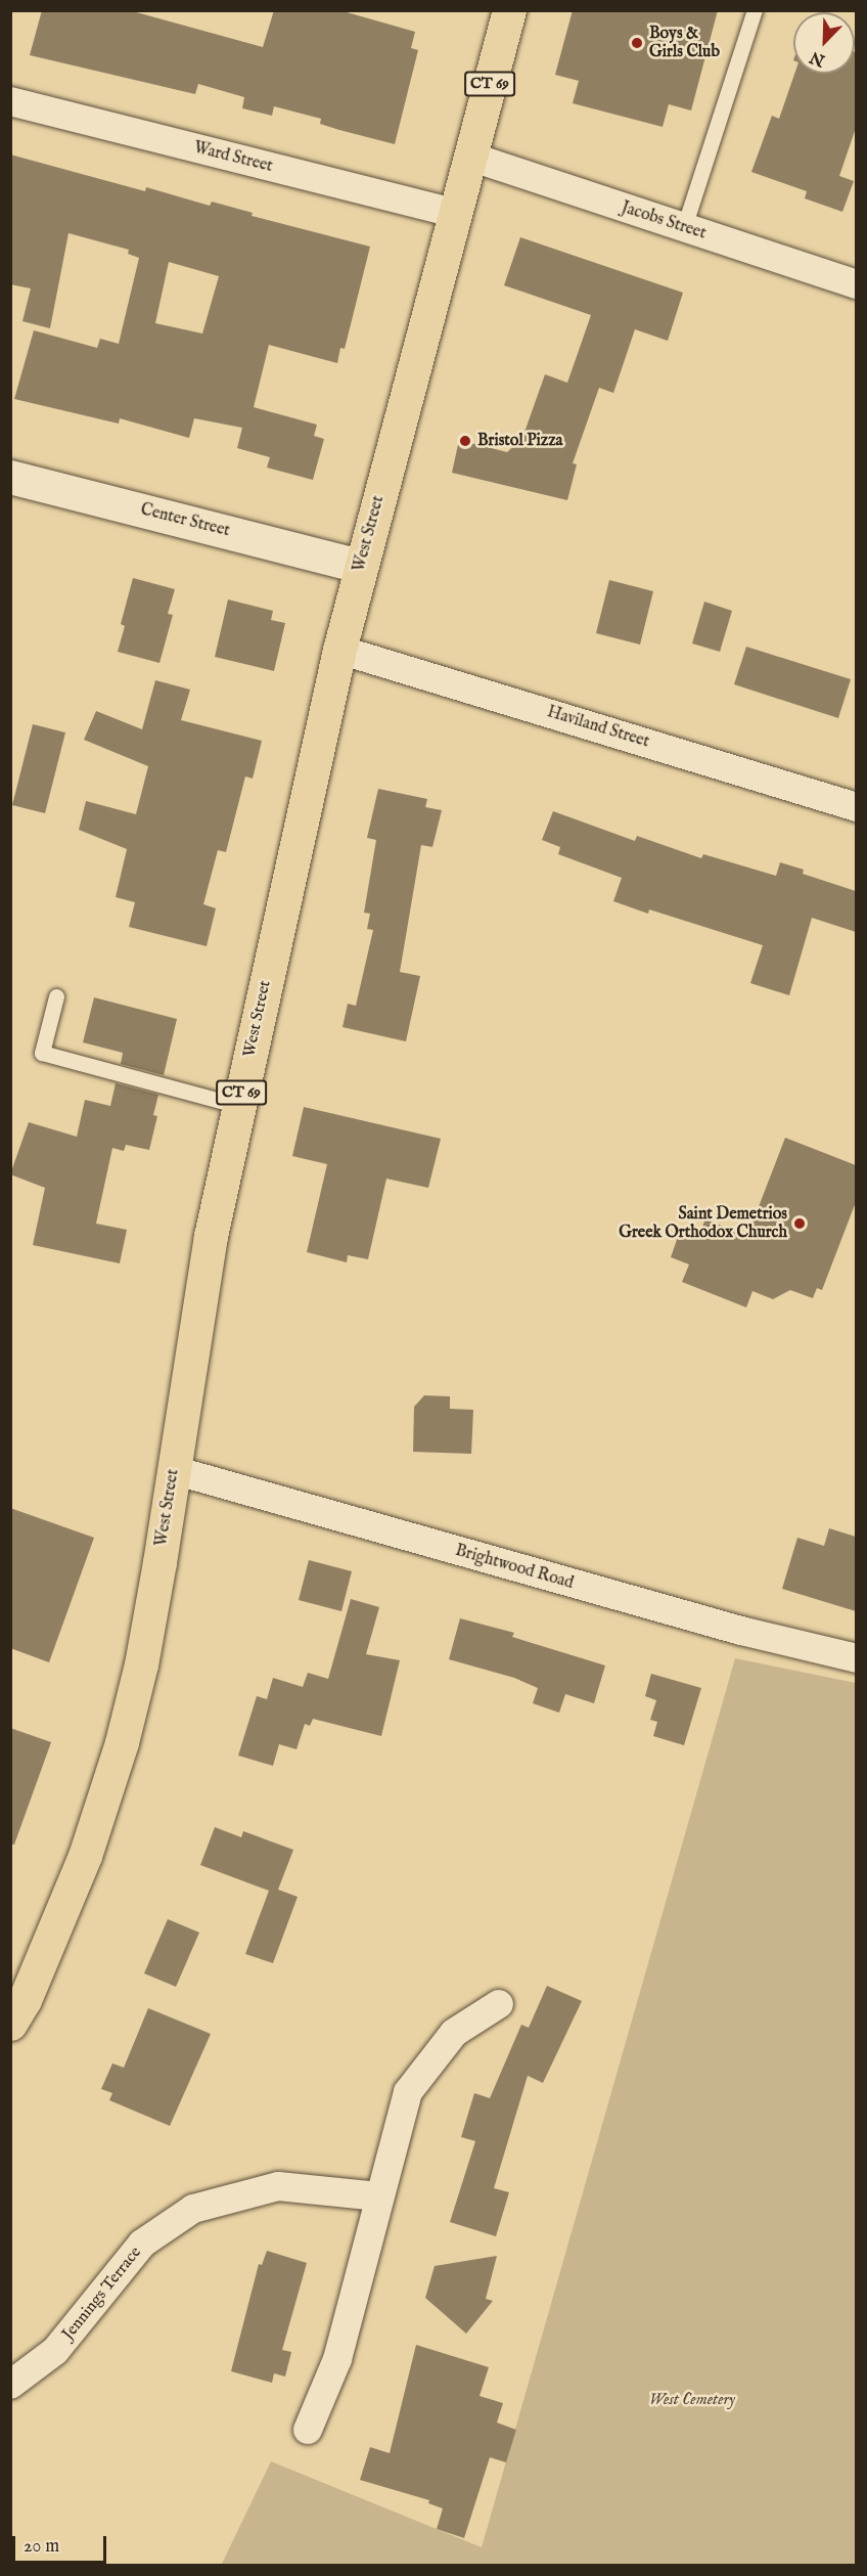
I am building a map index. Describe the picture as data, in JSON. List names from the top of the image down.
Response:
{
  "streets": {
    "main road": ["CT 69", "West Street"],
    "street": [
      "Ward Street",
      "Jacobs Street",
      "Center Street",
      "Haviland Street",
      "Brightwood Road",
      "Jennings Terrace"
    ]
  },
  "crossings": [
    ["Ward Street", "West Street"],
    ["Jacobs Street", "West Street"],
    ["Center Street", "West Street"],
    ["West Street", "Haviland Street"],
    ["West Street", "Brightwood Road"]
  ],
  "parks": ["West Cemetery"],
  "places": ["Boys & Girls Club", "Bristol Pizza", "Saint Demetrios Greek Orthodox Church"],
  "scale_bar": "20 m",
  "north": "bottom left"
}
